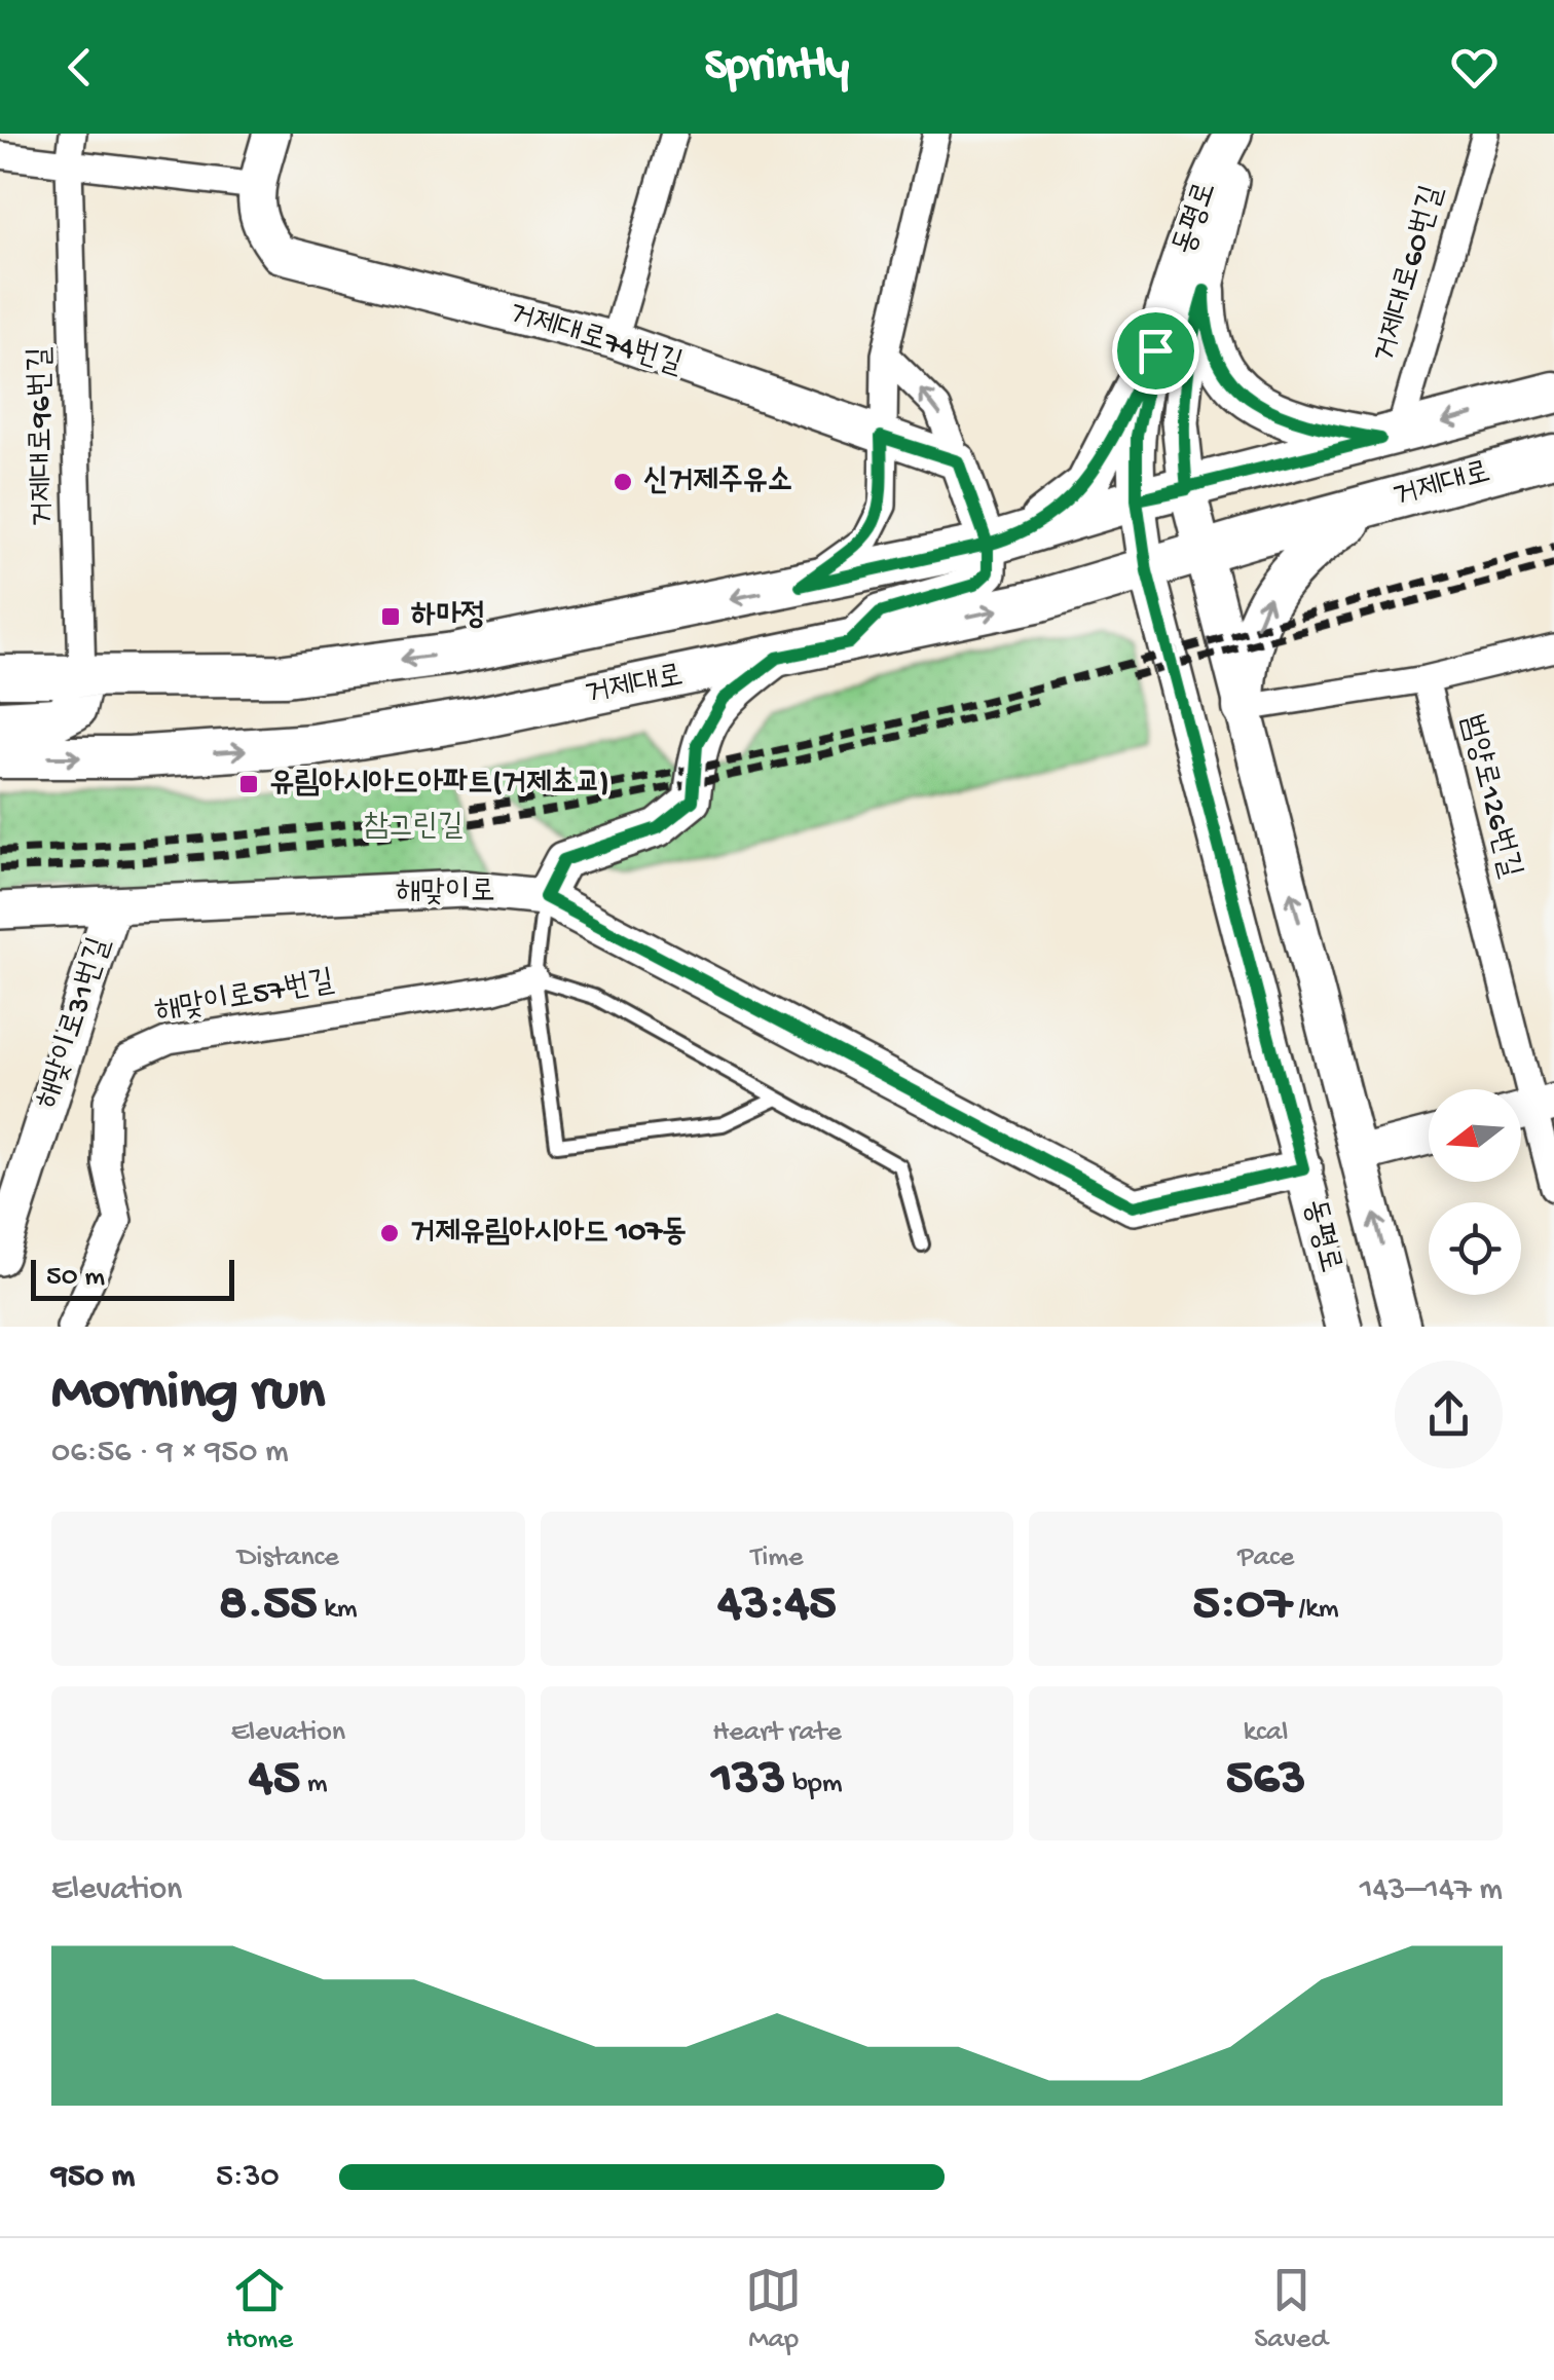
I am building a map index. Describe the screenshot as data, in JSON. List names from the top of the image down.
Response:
{
  "streets": {
    "main road": ["거제대로"],
    "street": [
      "동평로",
      "거제대로60번길",
      "거제대로74번길",
      "거제대로96번길",
      "범양로126번길",
      "해맞이로",
      "해맞이로57번길",
      "해맞이로31번길"
    ]
  },
  "crossings": [
    ["동평로", "거제대로"],
    ["동평로", "해맞이로"],
    ["거제대로60번길", "거제대로"],
    ["거제대로96번길", "거제대로"],
    ["해맞이로", "해맞이로31번길"]
  ],
  "parks": ["참그린길"],
  "places": {
    "other": ["신거제주유소", "거제유림아시아드 107동"],
    "transit": ["하마정", "유림아시아드아파트(거제초교)"]
  },
  "scale_bar": "50 m",
  "north": "left",
  "page": {
    "header": "Sprintly",
    "scale": "50 m",
    "heading": ["Morning run", "06:56 · 9 × 950 m"],
    "stats": [
      ["Distance", "8.55 km"],
      ["Time", "43:45"],
      ["Pace", "5:07 /km"],
      ["Elevation", "45 m"],
      ["Heart rate", "133 bpm"],
      ["kcal", "563"]
    ],
    "chart": ["Elevation", "143–147 m"],
    "list": [
      {
        "name": "950 m",
        "note": "5:30"
      }
    ],
    "tabs": ["Home", "Map", "Saved"]
  }
}
